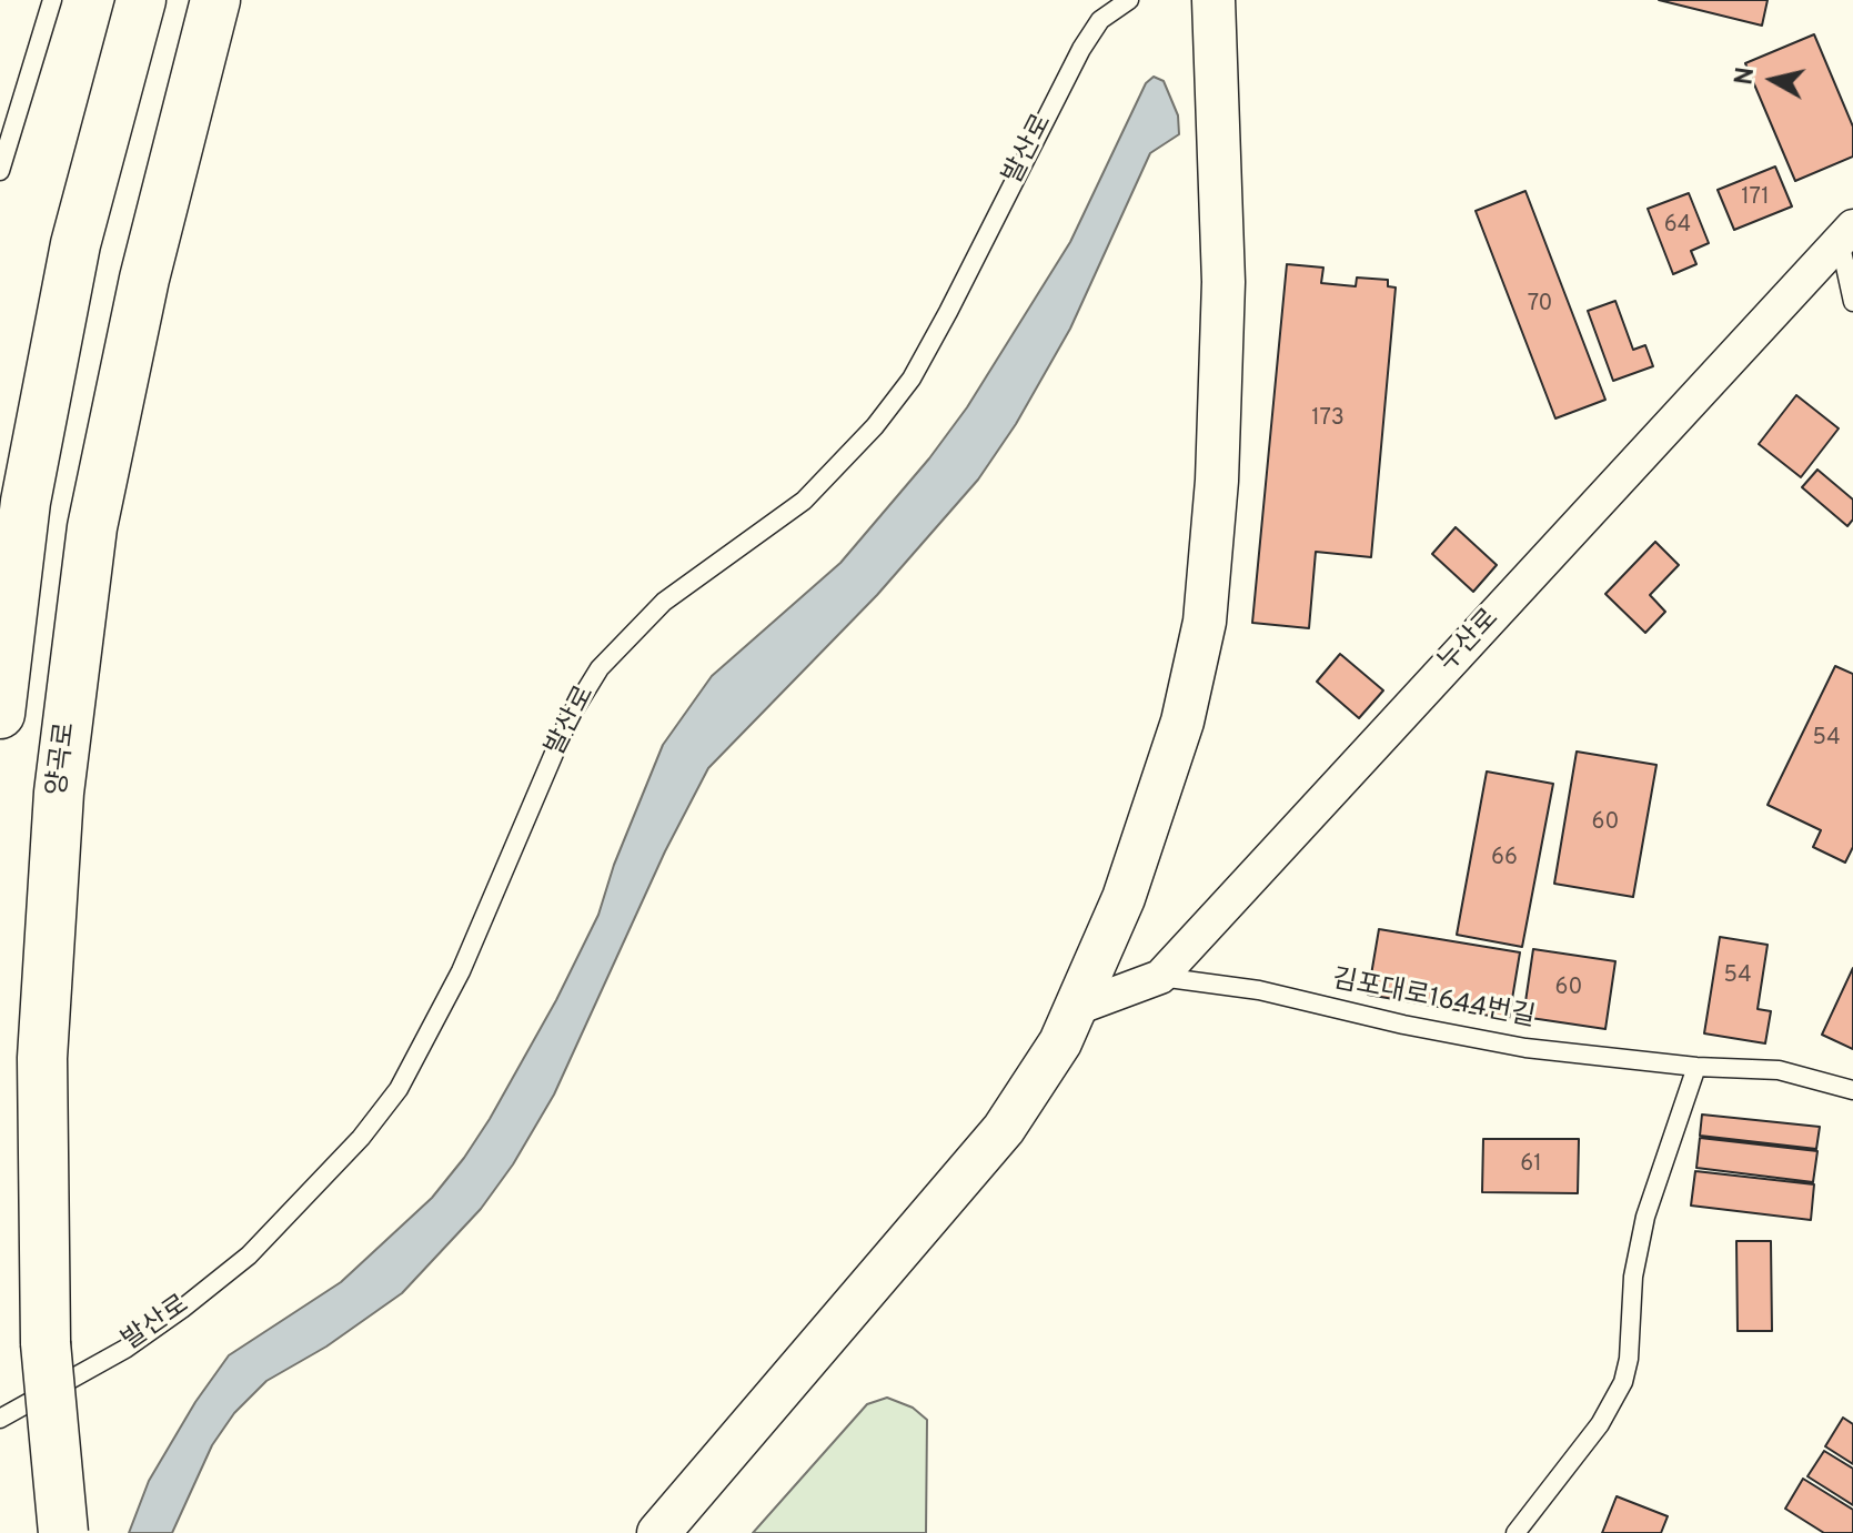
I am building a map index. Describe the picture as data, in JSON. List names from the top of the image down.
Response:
{
  "streets": {
    "highway": ["양곡로"],
    "street": ["누산로"],
    "lane": ["발산로", "김포대로1644번길"]
  },
  "crossings": [
    ["누산로", "김포대로1644번길"]
  ],
  "house_numbers": [
    "171",
    "64",
    "70",
    "173",
    "54",
    "60",
    "66",
    "54",
    "60",
    "61"
  ],
  "north": "left"
}
